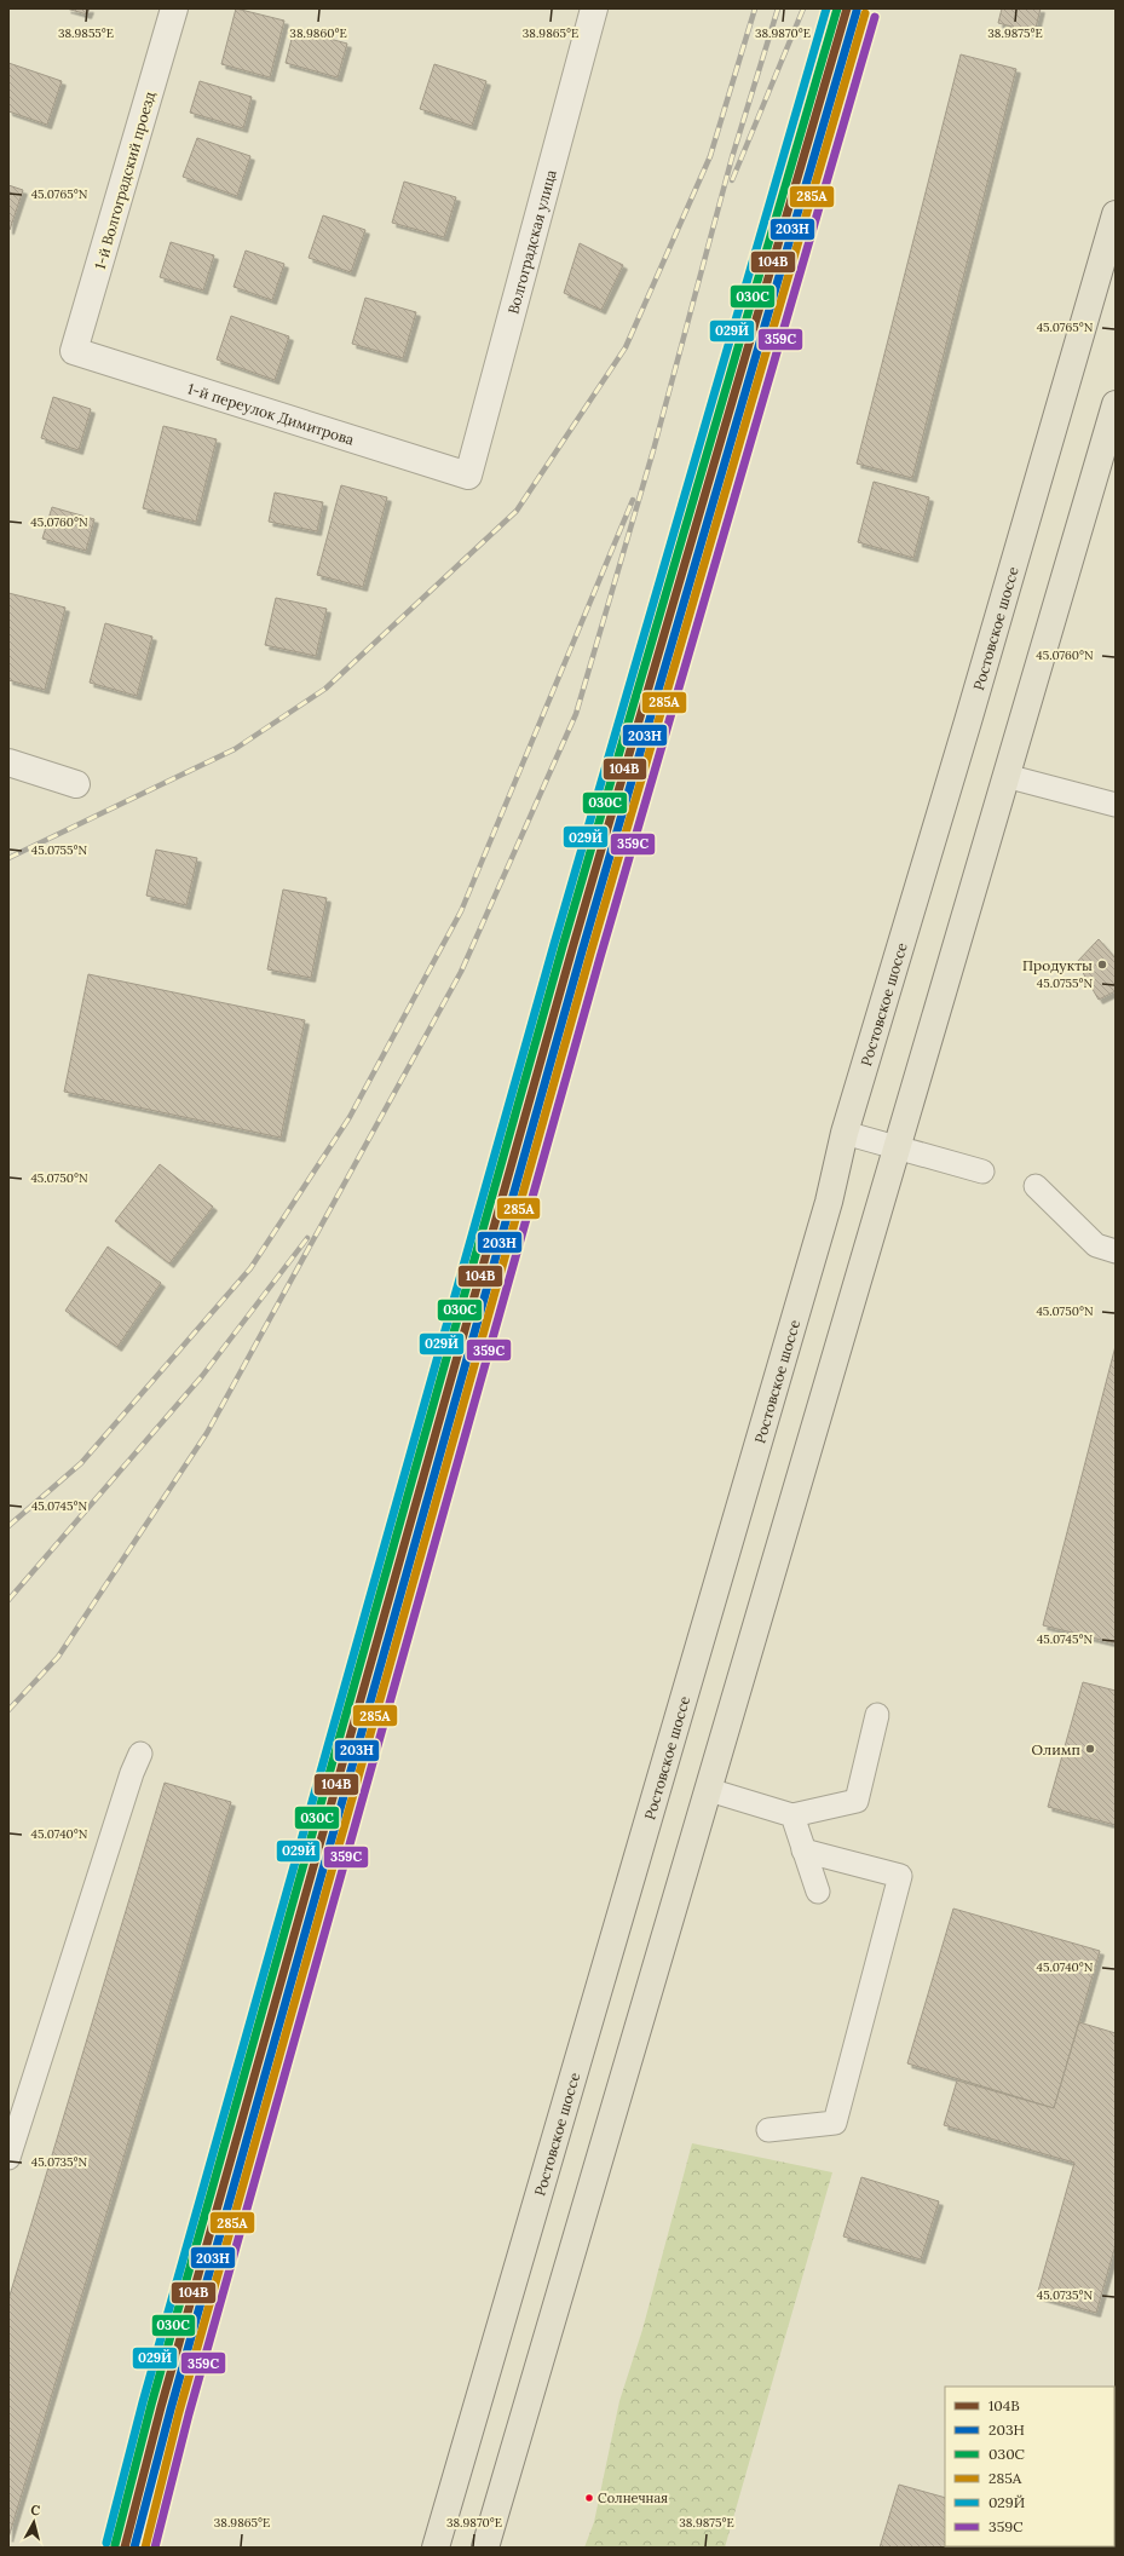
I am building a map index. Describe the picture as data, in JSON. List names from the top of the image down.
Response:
{
  "streets": {
    "main road": ["Ростовское шоссе"],
    "street": ["1-й Волгоградский проезд", "Волгоградская улица", "1-й переулок Димитрова"]
  },
  "crossings": [
    ["1-й Волгоградский проезд", "1-й переулок Димитрова"],
    ["Волгоградская улица", "1-й переулок Димитрова"]
  ],
  "places": ["Продукты", "Олимп", "Солнечная"],
  "lines": [
    "transit line 104В",
    "transit line 030C",
    "transit line 029Й",
    "transit line 203Н",
    "transit line 285А",
    "transit line 359С"
  ],
  "legend": [
    "104В",
    "203Н",
    "030C",
    "285А",
    "029Й",
    "359С"
  ],
  "north": "top",
  "coordinates": [
    "38.9855°E",
    "38.9860°E",
    "38.9865°E",
    "38.9870°E",
    "38.9875°E",
    "45.0765°N",
    "45.0760°N",
    "45.0755°N",
    "45.0750°N",
    "45.0745°N",
    "45.0740°N",
    "45.0735°N"
  ]
}
